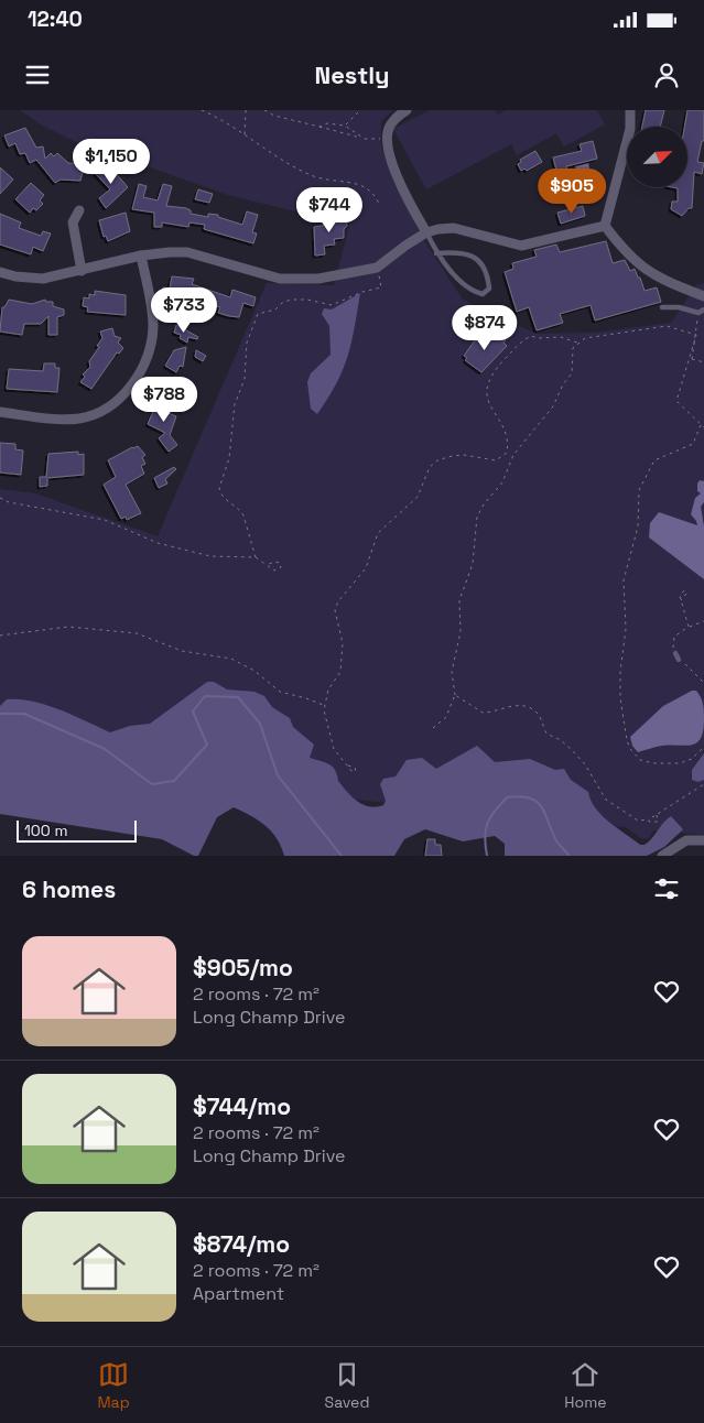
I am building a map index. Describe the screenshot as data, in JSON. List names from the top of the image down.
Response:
{
  "scale_bar": "100 m",
  "north": "top right",
  "page": {
    "status": "12:40",
    "header": "Nestly",
    "price": [
      "$1,150",
      "$905",
      "$744",
      "$733",
      "$874",
      "$788"
    ],
    "scale": "100 m",
    "heading": "6 homes",
    "list": [
      {
        "name": "$905/mo",
        "note": "2 rooms · 72 m² · Long Champ Drive"
      },
      {
        "name": "$744/mo",
        "note": "2 rooms · 72 m² · Long Champ Drive"
      },
      {
        "name": "$874/mo",
        "note": "2 rooms · 72 m² · Apartment"
      }
    ],
    "tabs": ["Map", "Saved", "Home"]
  }
}
